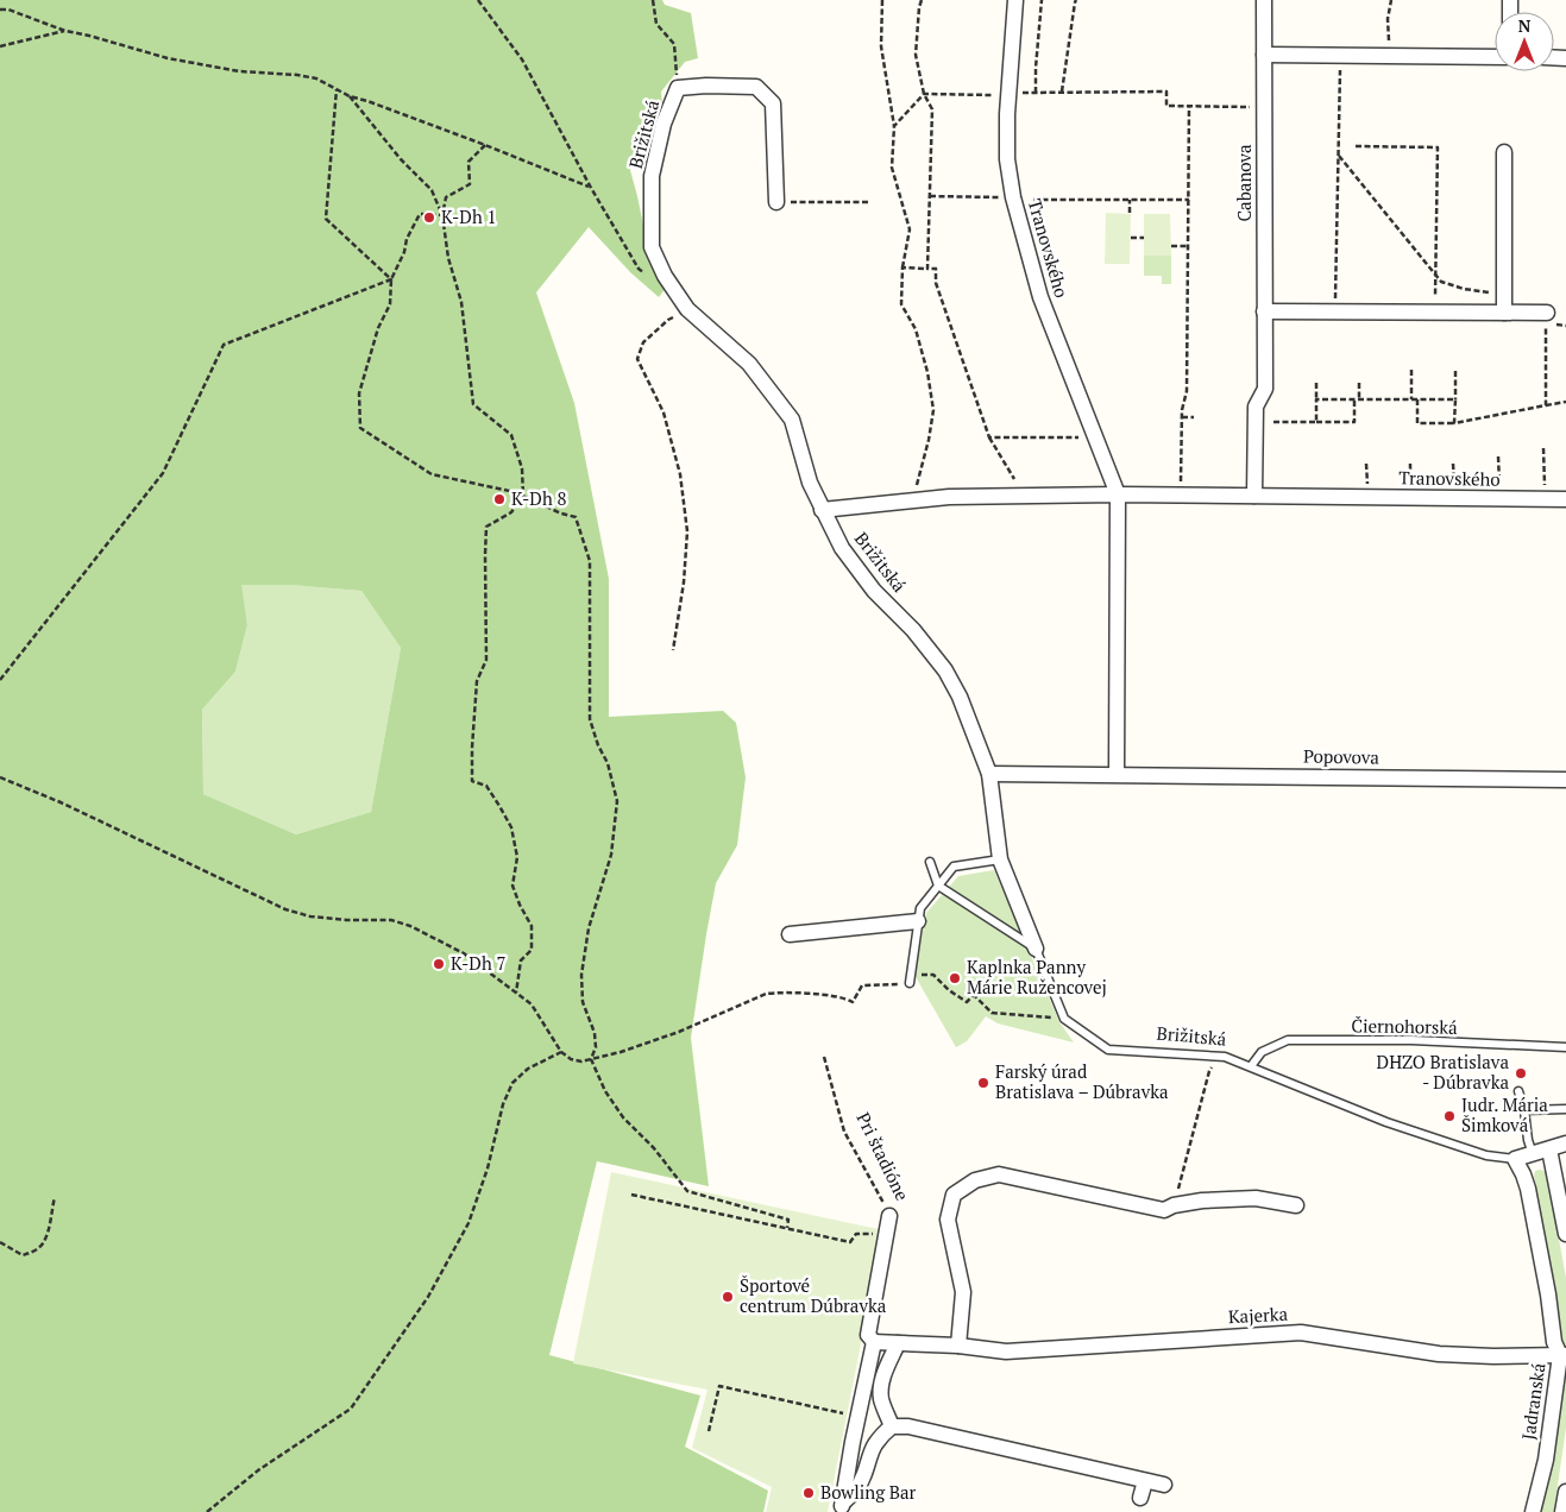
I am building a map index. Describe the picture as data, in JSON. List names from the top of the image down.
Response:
{
  "streets": {
    "street": [
      "Brižitská",
      "Cabanova",
      "Tranovského",
      "Popovova",
      "Pri štadióne",
      "Kajerka",
      "Jadranská"
    ],
    "lane": ["Čiernohorská"]
  },
  "crossings": [
    ["Brižitská", "Tranovského"],
    ["Brižitská", "Popovova"],
    ["Brižitská", "Čiernohorská"],
    ["Brižitská", "Jadranská"],
    ["Cabanova", "Tranovského"],
    ["Pri štadióne", "Kajerka"],
    ["Kajerka", "Jadranská"]
  ],
  "places": [
    "K-Dh 1",
    "K-Dh 8",
    "K-Dh 7",
    "Kaplnka Panny Márie Ružencovej",
    "DHZO Bratislava - Dúbravka",
    "Farský úrad Bratislava – Dúbravka",
    "Judr. Mária Šimková",
    "Športové centrum Dúbravka",
    "Bowling Bar"
  ],
  "north": "top"
}
